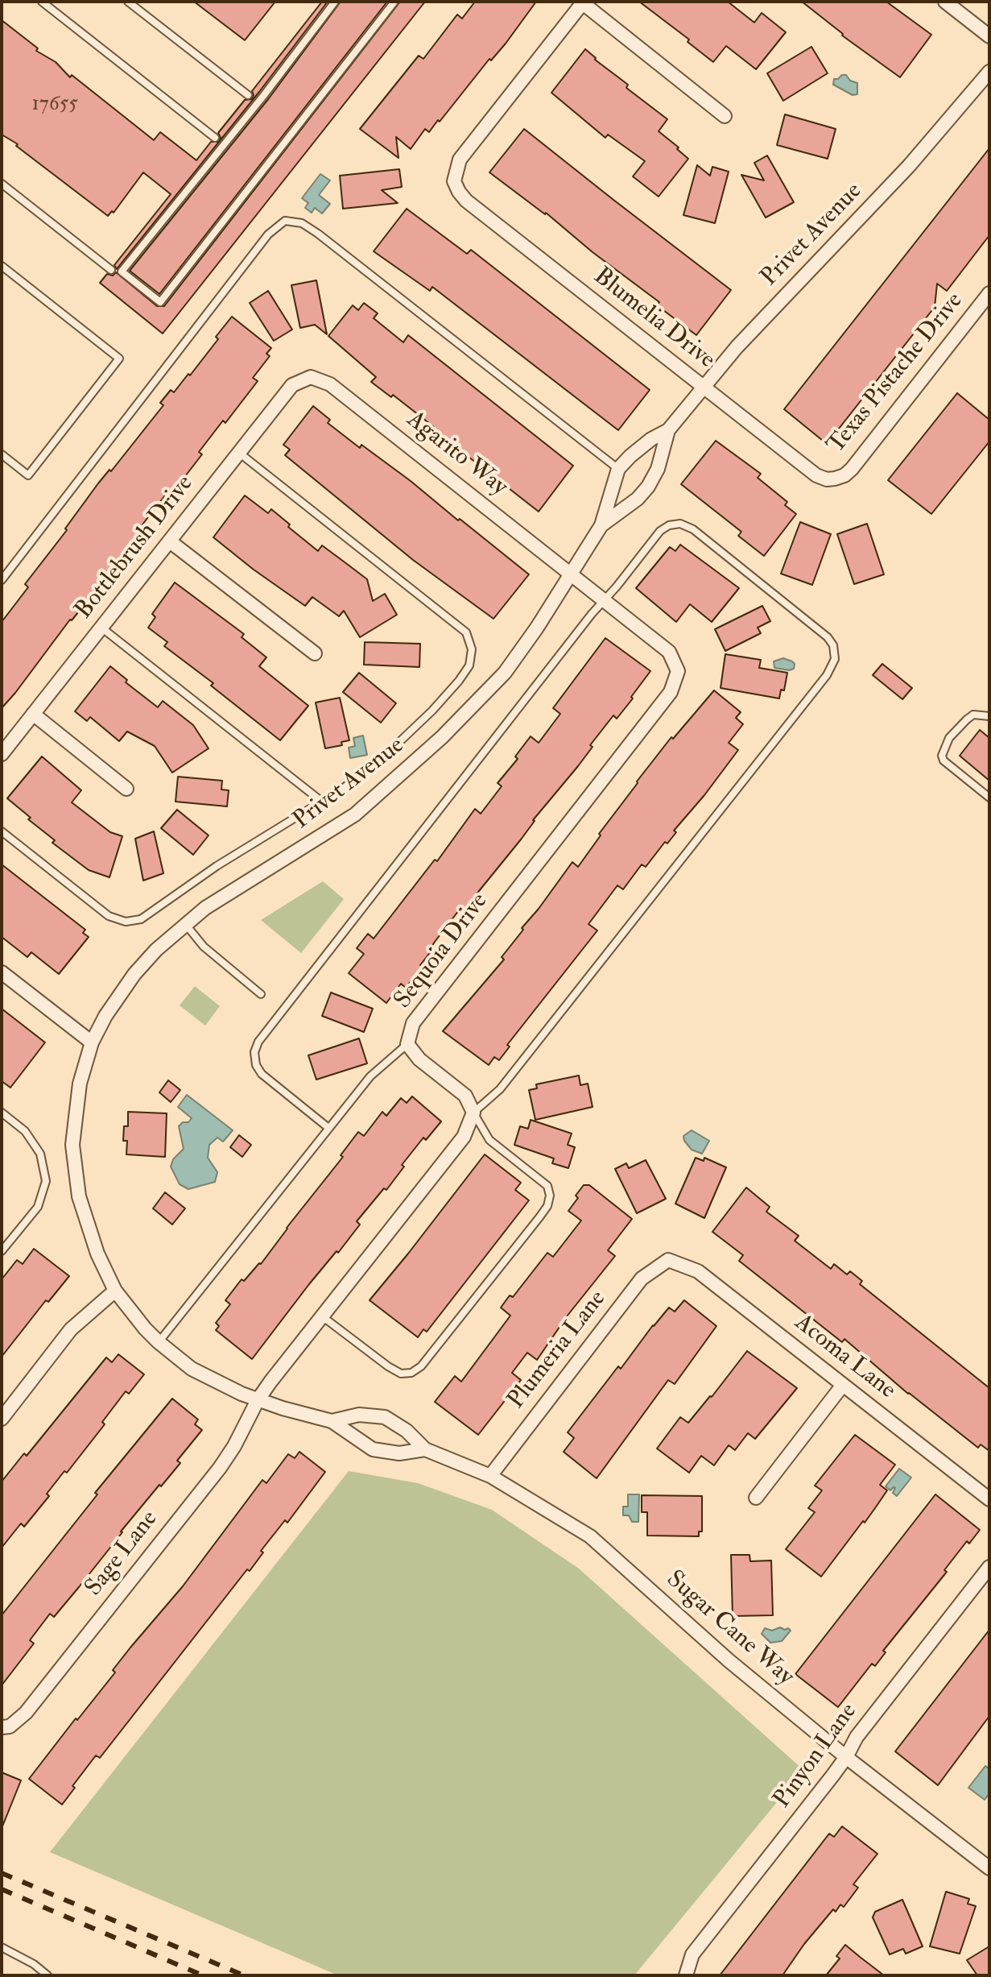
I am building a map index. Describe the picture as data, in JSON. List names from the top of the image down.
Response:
{
  "streets": {
    "street": [
      "Privet Avenue",
      "Blumelia Drive",
      "Texas Pistache Drive",
      "Agarito Way",
      "Bottlebrush Drive",
      "Sequoia Drive",
      "Plumeria Lane",
      "Acoma Lane",
      "Sage Lane",
      "Sugar Cane Way",
      "Pinyon Lane"
    ]
  },
  "crossings": [
    ["Privet Avenue", "Blumelia Drive"],
    ["Privet Avenue", "Agarito Way"],
    ["Privet Avenue", "Sequoia Drive"],
    ["Privet Avenue", "Sugar Cane Way"],
    ["Blumelia Drive", "Texas Pistache Drive"],
    ["Agarito Way", "Bottlebrush Drive"],
    ["Agarito Way", "Sequoia Drive"],
    ["Plumeria Lane", "Acoma Lane"],
    ["Plumeria Lane", "Sugar Cane Way"],
    ["Sage Lane", "Sugar Cane Way"],
    ["Sugar Cane Way", "Pinyon Lane"]
  ],
  "house_numbers": ["17655"]
}
